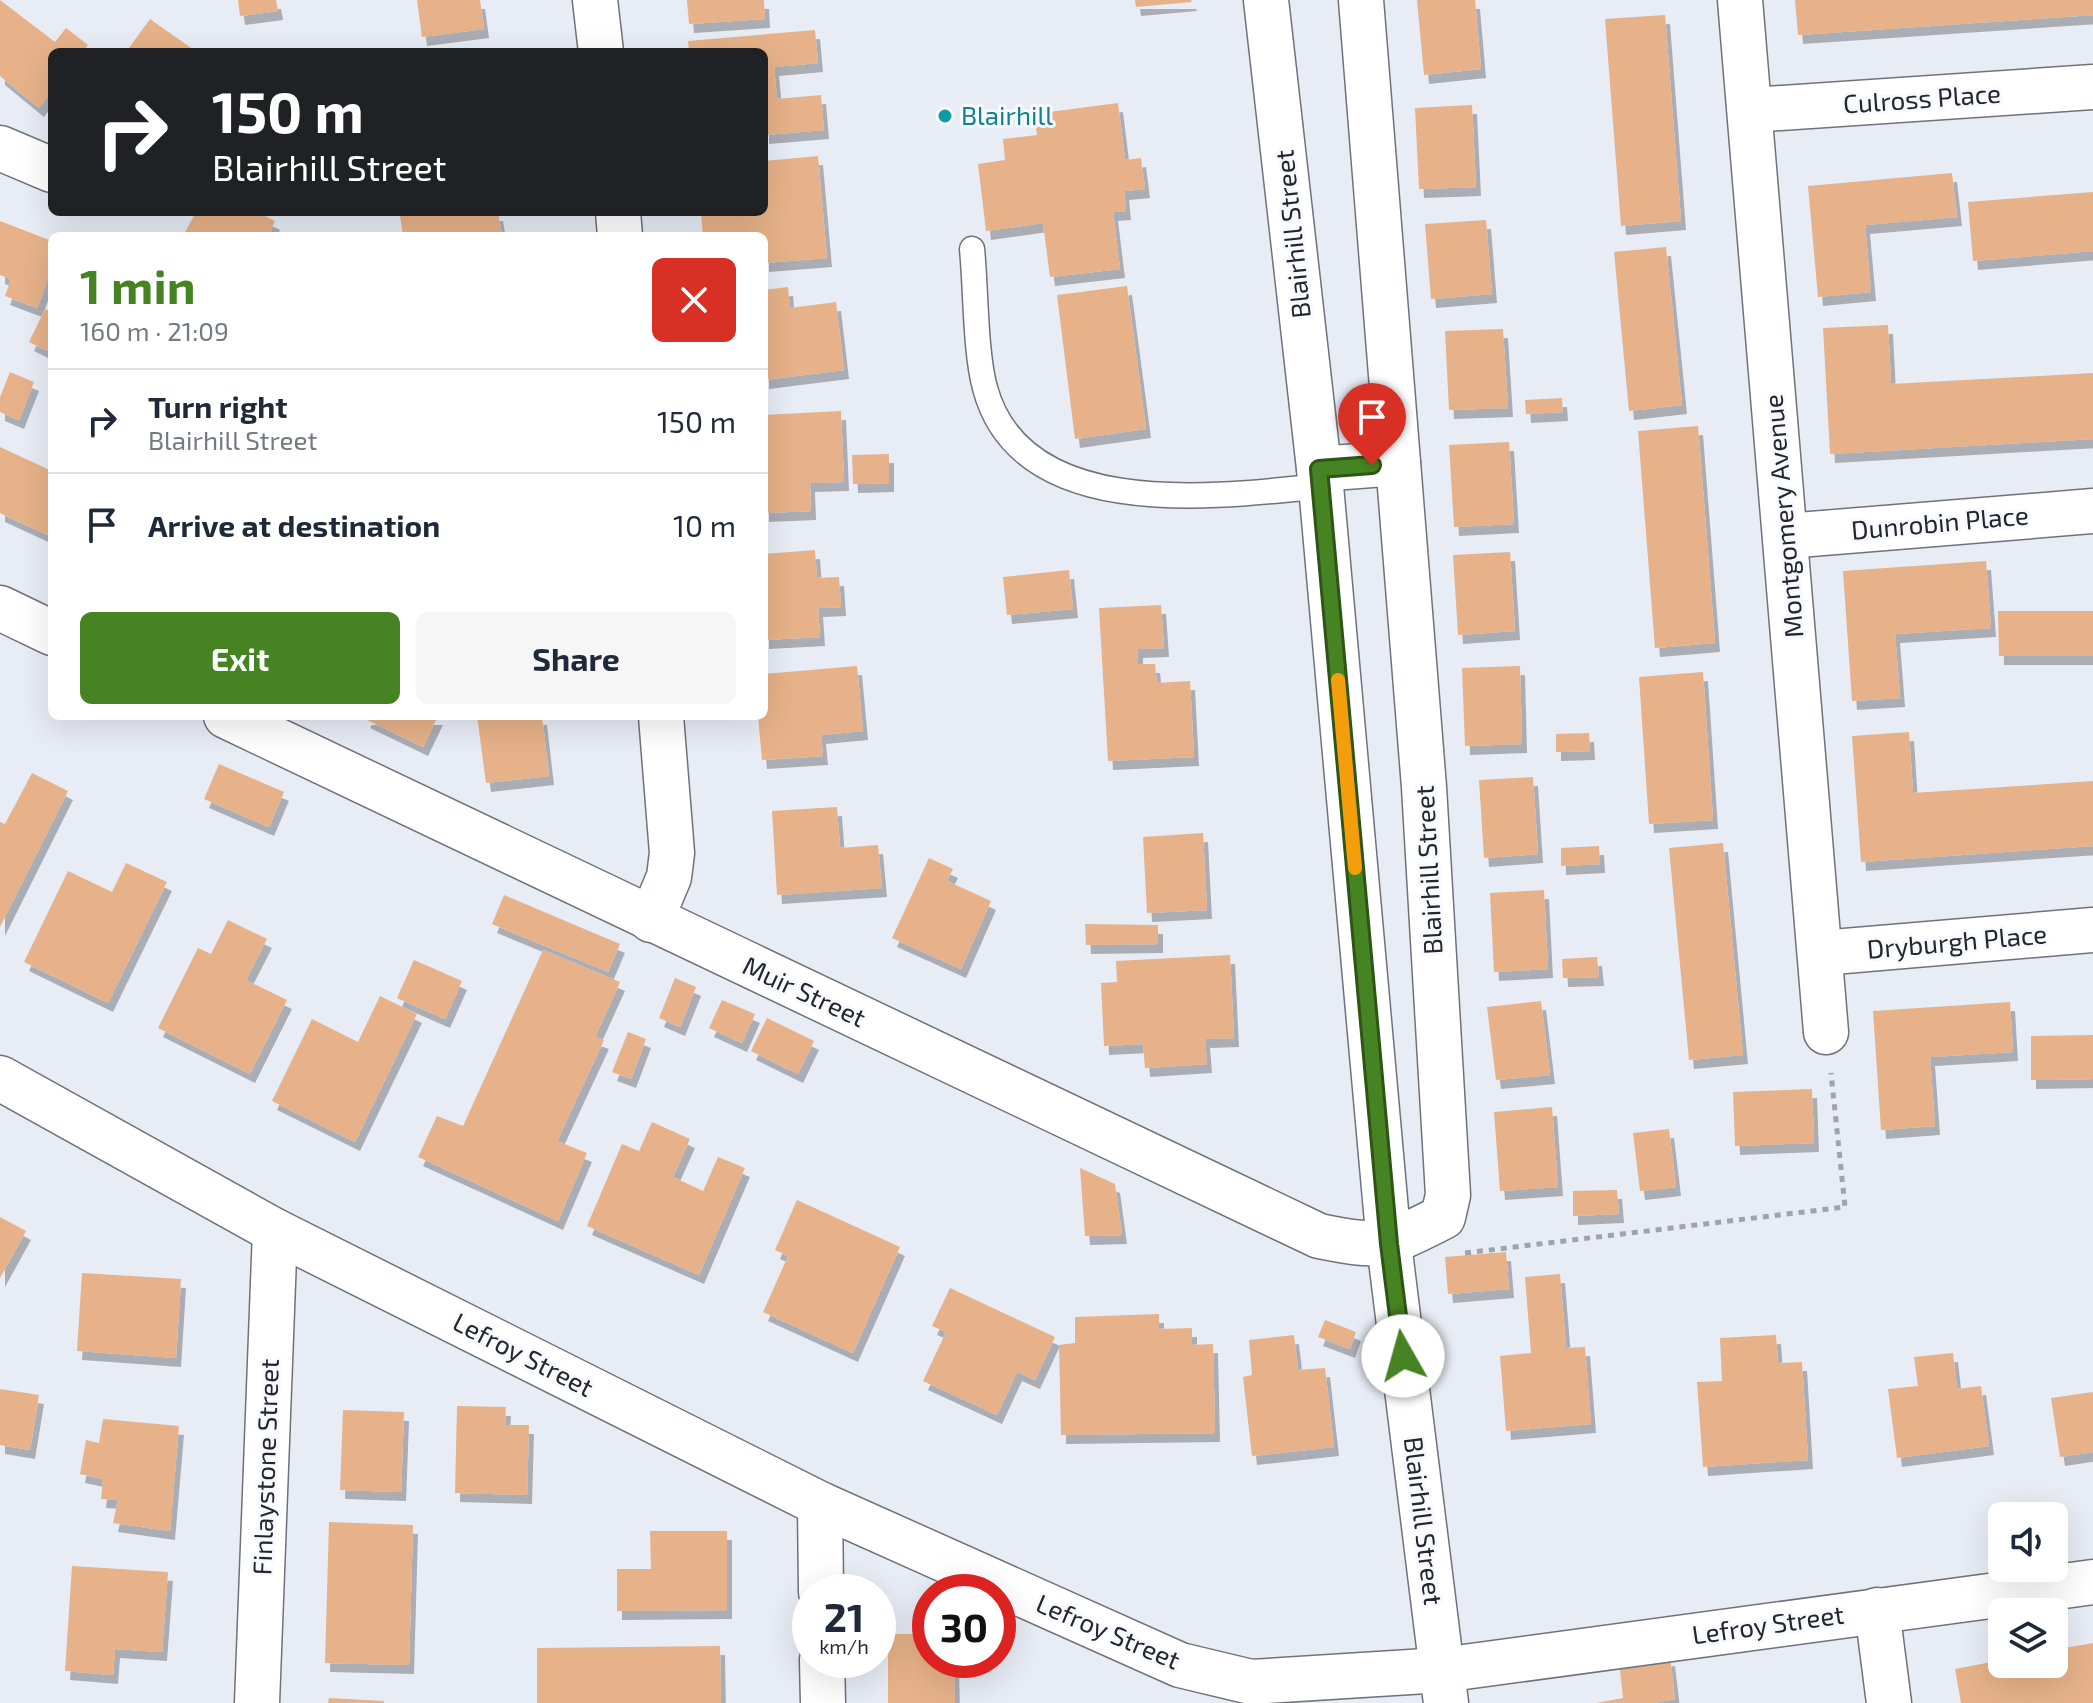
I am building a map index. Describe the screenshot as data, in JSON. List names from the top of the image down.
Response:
{
  "streets": {
    "street": [
      "Culross Place",
      "Blairhill Street",
      "Montgomery Avenue",
      "Dunrobin Place",
      "Dryburgh Place",
      "Muir Street",
      "Lefroy Street",
      "Finlaystone Street"
    ]
  },
  "crossings": [
    ["Culross Place", "Montgomery Avenue"],
    ["Blairhill Street", "Muir Street"],
    ["Blairhill Street", "Lefroy Street"],
    ["Montgomery Avenue", "Dunrobin Place"],
    ["Montgomery Avenue", "Dryburgh Place"],
    ["Lefroy Street", "Finlaystone Street"]
  ],
  "places": ["Blairhill"],
  "page": {
    "turn": ["150 m", "Blairhill Street"],
    "heading": ["1 min", "160 m · 21:09"],
    "list": [
      {
        "name": "Turn right",
        "note": "Blairhill Street",
        "value": "150 m"
      },
      {
        "name": "Arrive at destination",
        "value": "10 m"
      }
    ],
    "buttons": ["Exit", "Share"],
    "speed": "21 km/h",
    "limit": "30"
  }
}
